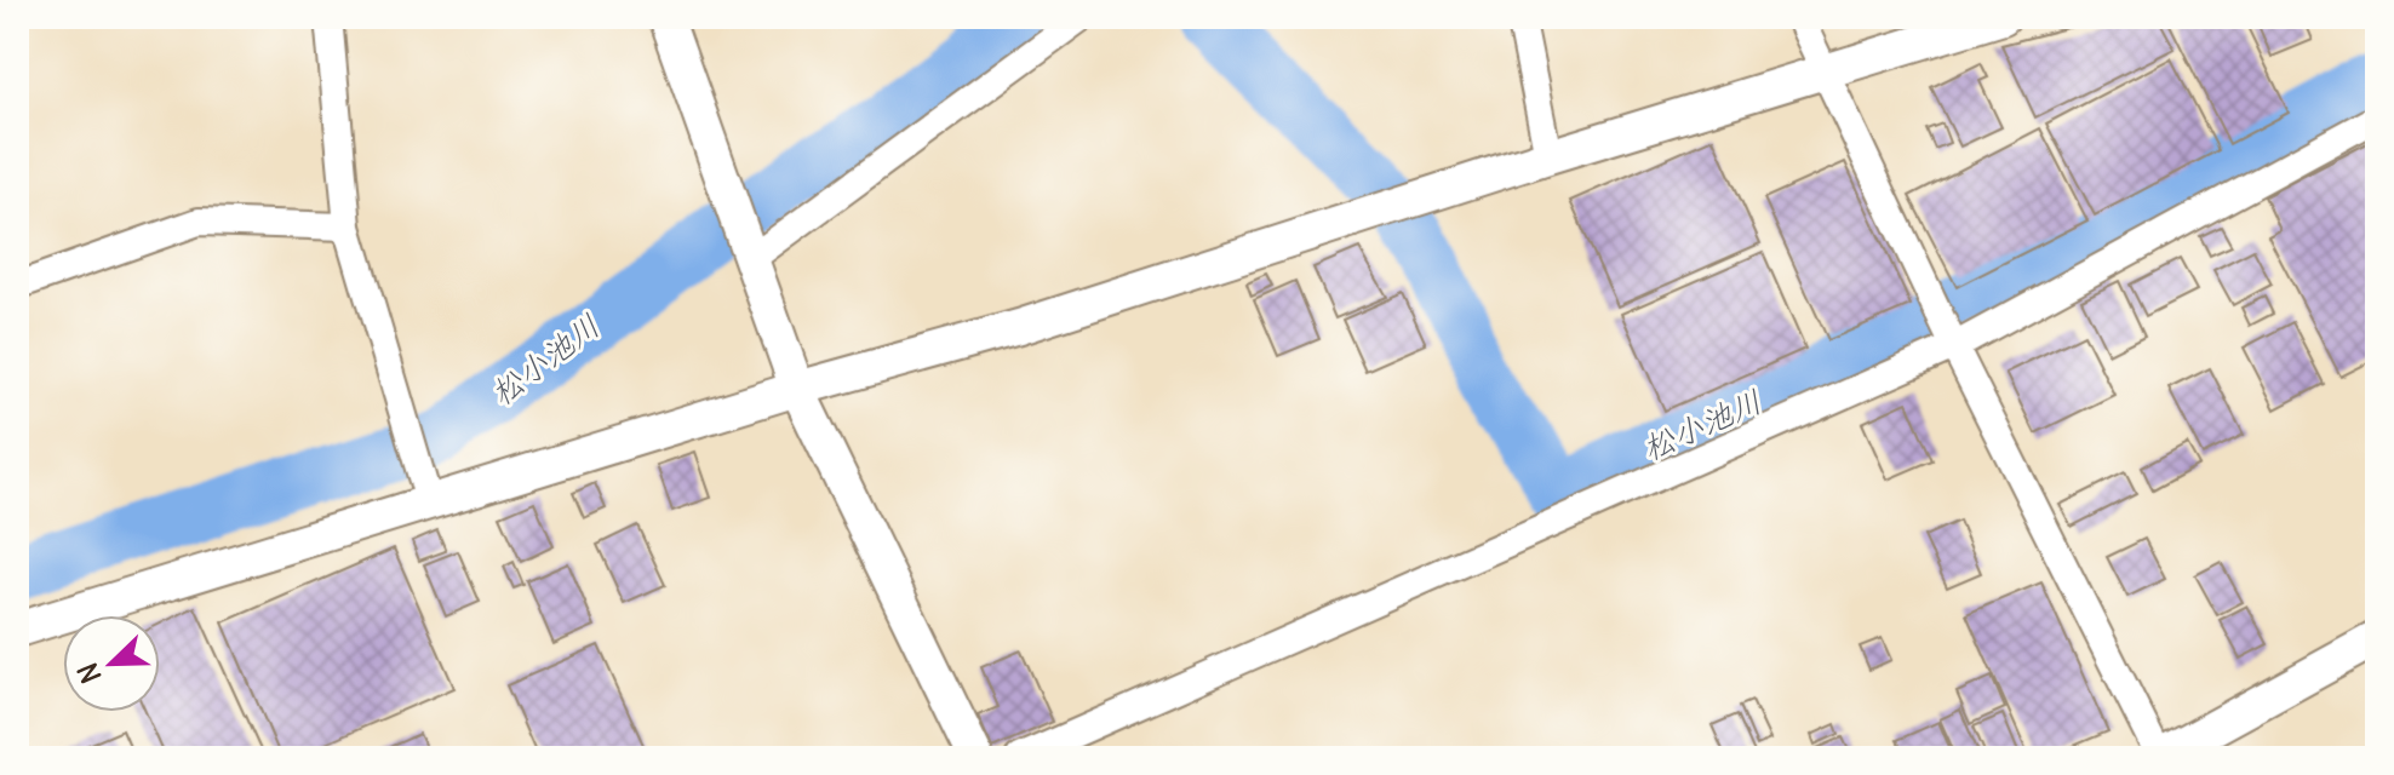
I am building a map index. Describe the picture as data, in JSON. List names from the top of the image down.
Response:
{
  "water": ["松小池川"],
  "north": "bottom left"
}
